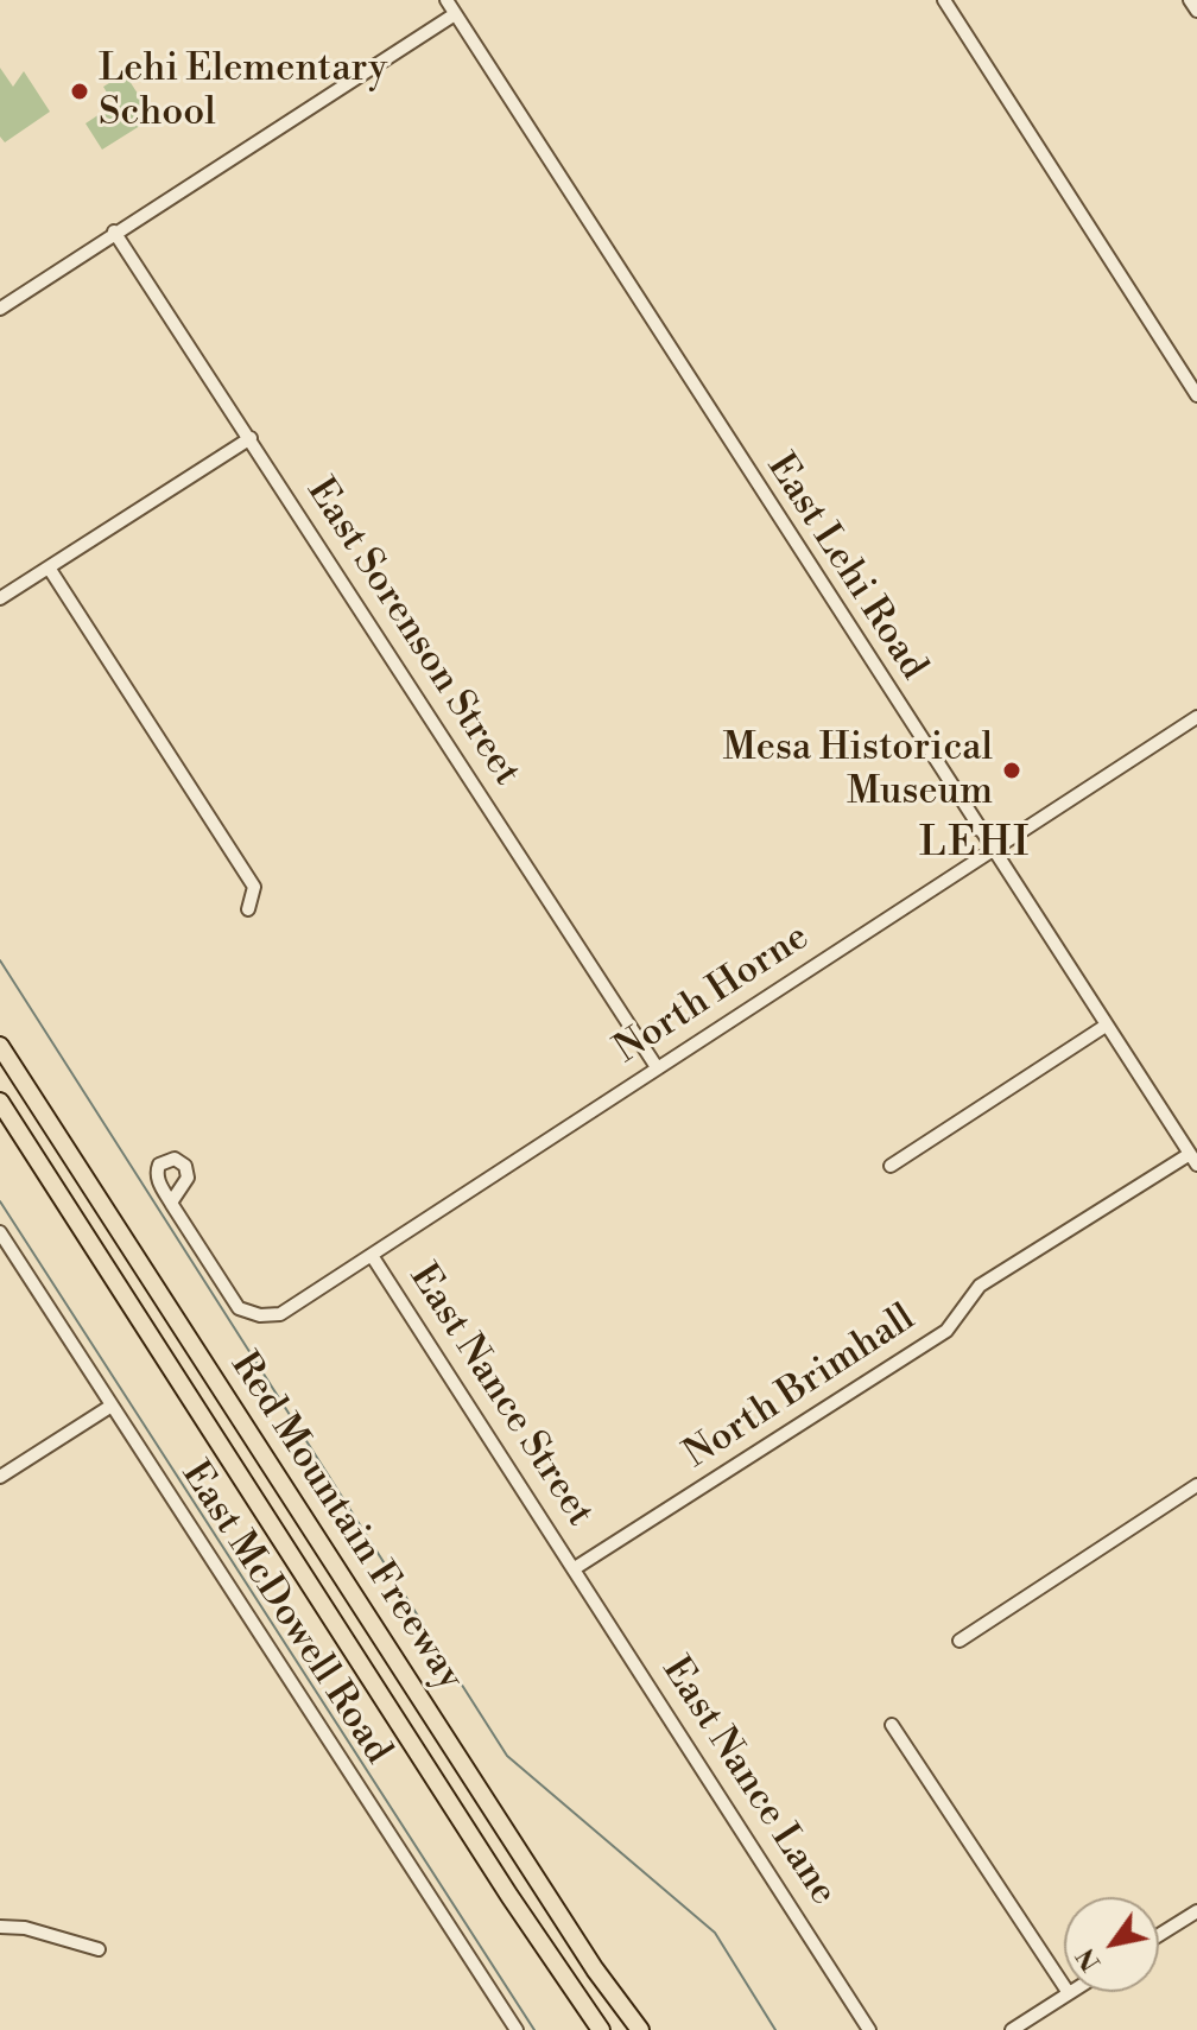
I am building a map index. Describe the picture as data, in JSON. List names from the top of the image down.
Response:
{
  "streets": {
    "highway": ["Red Mountain Freeway"],
    "street": [
      "East Lehi Road",
      "East Sorenson Street",
      "North Horne",
      "North Brimhall",
      "East Nance Street",
      "East McDowell Road",
      "East Nance Lane"
    ]
  },
  "crossings": [
    ["East Lehi Road", "North Horne"],
    ["East Lehi Road", "North Brimhall"],
    ["East Sorenson Street", "North Horne"],
    ["North Horne", "East Nance Street"],
    ["North Brimhall", "East Nance Street"],
    ["North Brimhall", "East Nance Lane"],
    ["East Nance Street", "East Nance Lane"]
  ],
  "districts": ["LEHI"],
  "places": ["Lehi Elementary School", "Mesa Historical Museum"],
  "north": "bottom left"
}
